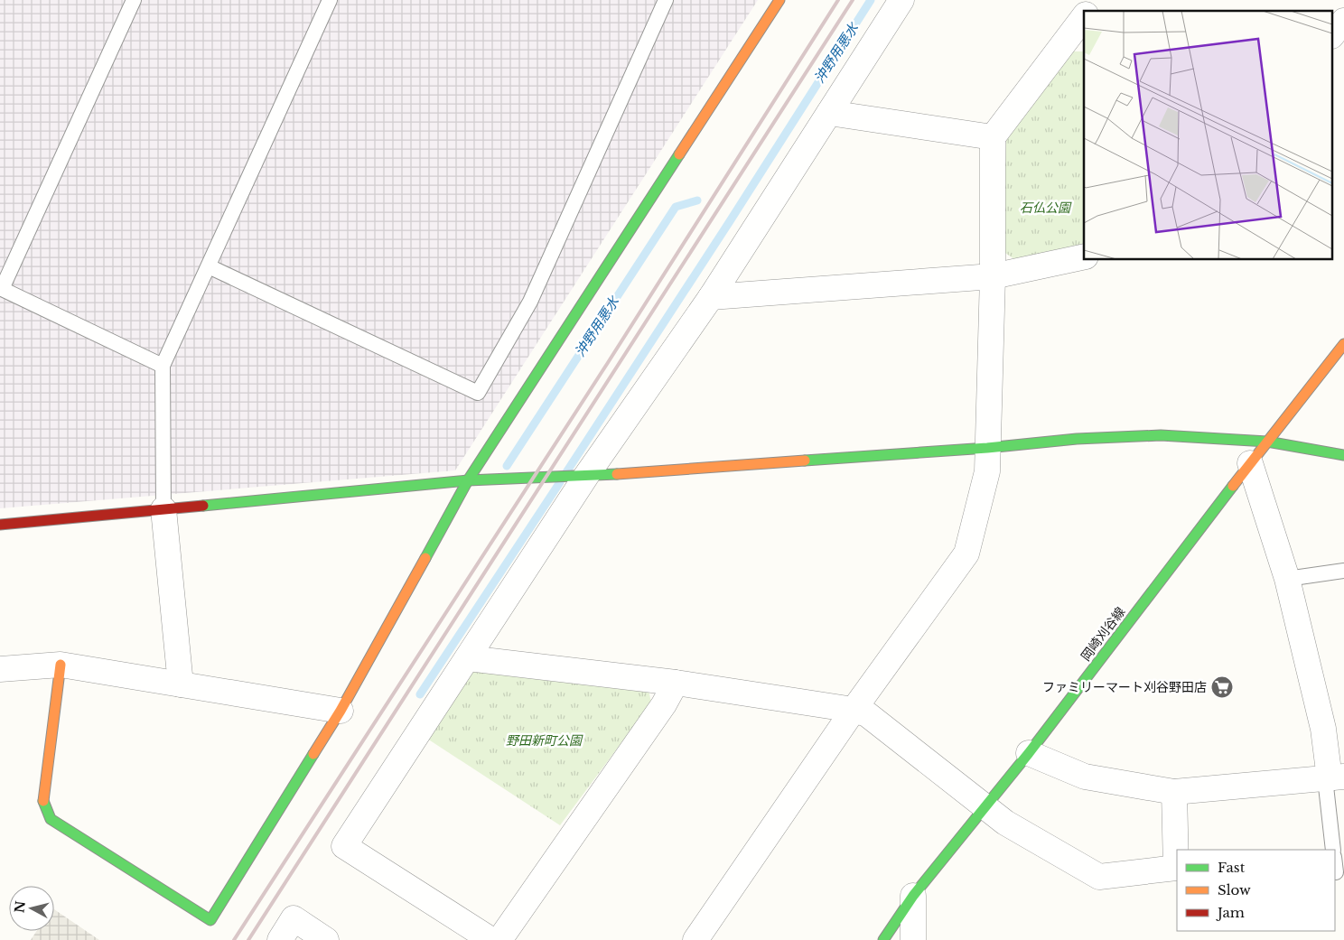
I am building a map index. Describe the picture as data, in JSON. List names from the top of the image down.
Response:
{
  "streets": {
    "street": ["岡崎刈谷線"]
  },
  "water": ["沖野用悪水"],
  "parks": ["石仏公園", "野田新町公園"],
  "places": {
    "supermarket": ["ファミリーマート刈谷野田店"]
  },
  "legend": ["Fast", "Slow", "Jam"],
  "north": "left"
}
